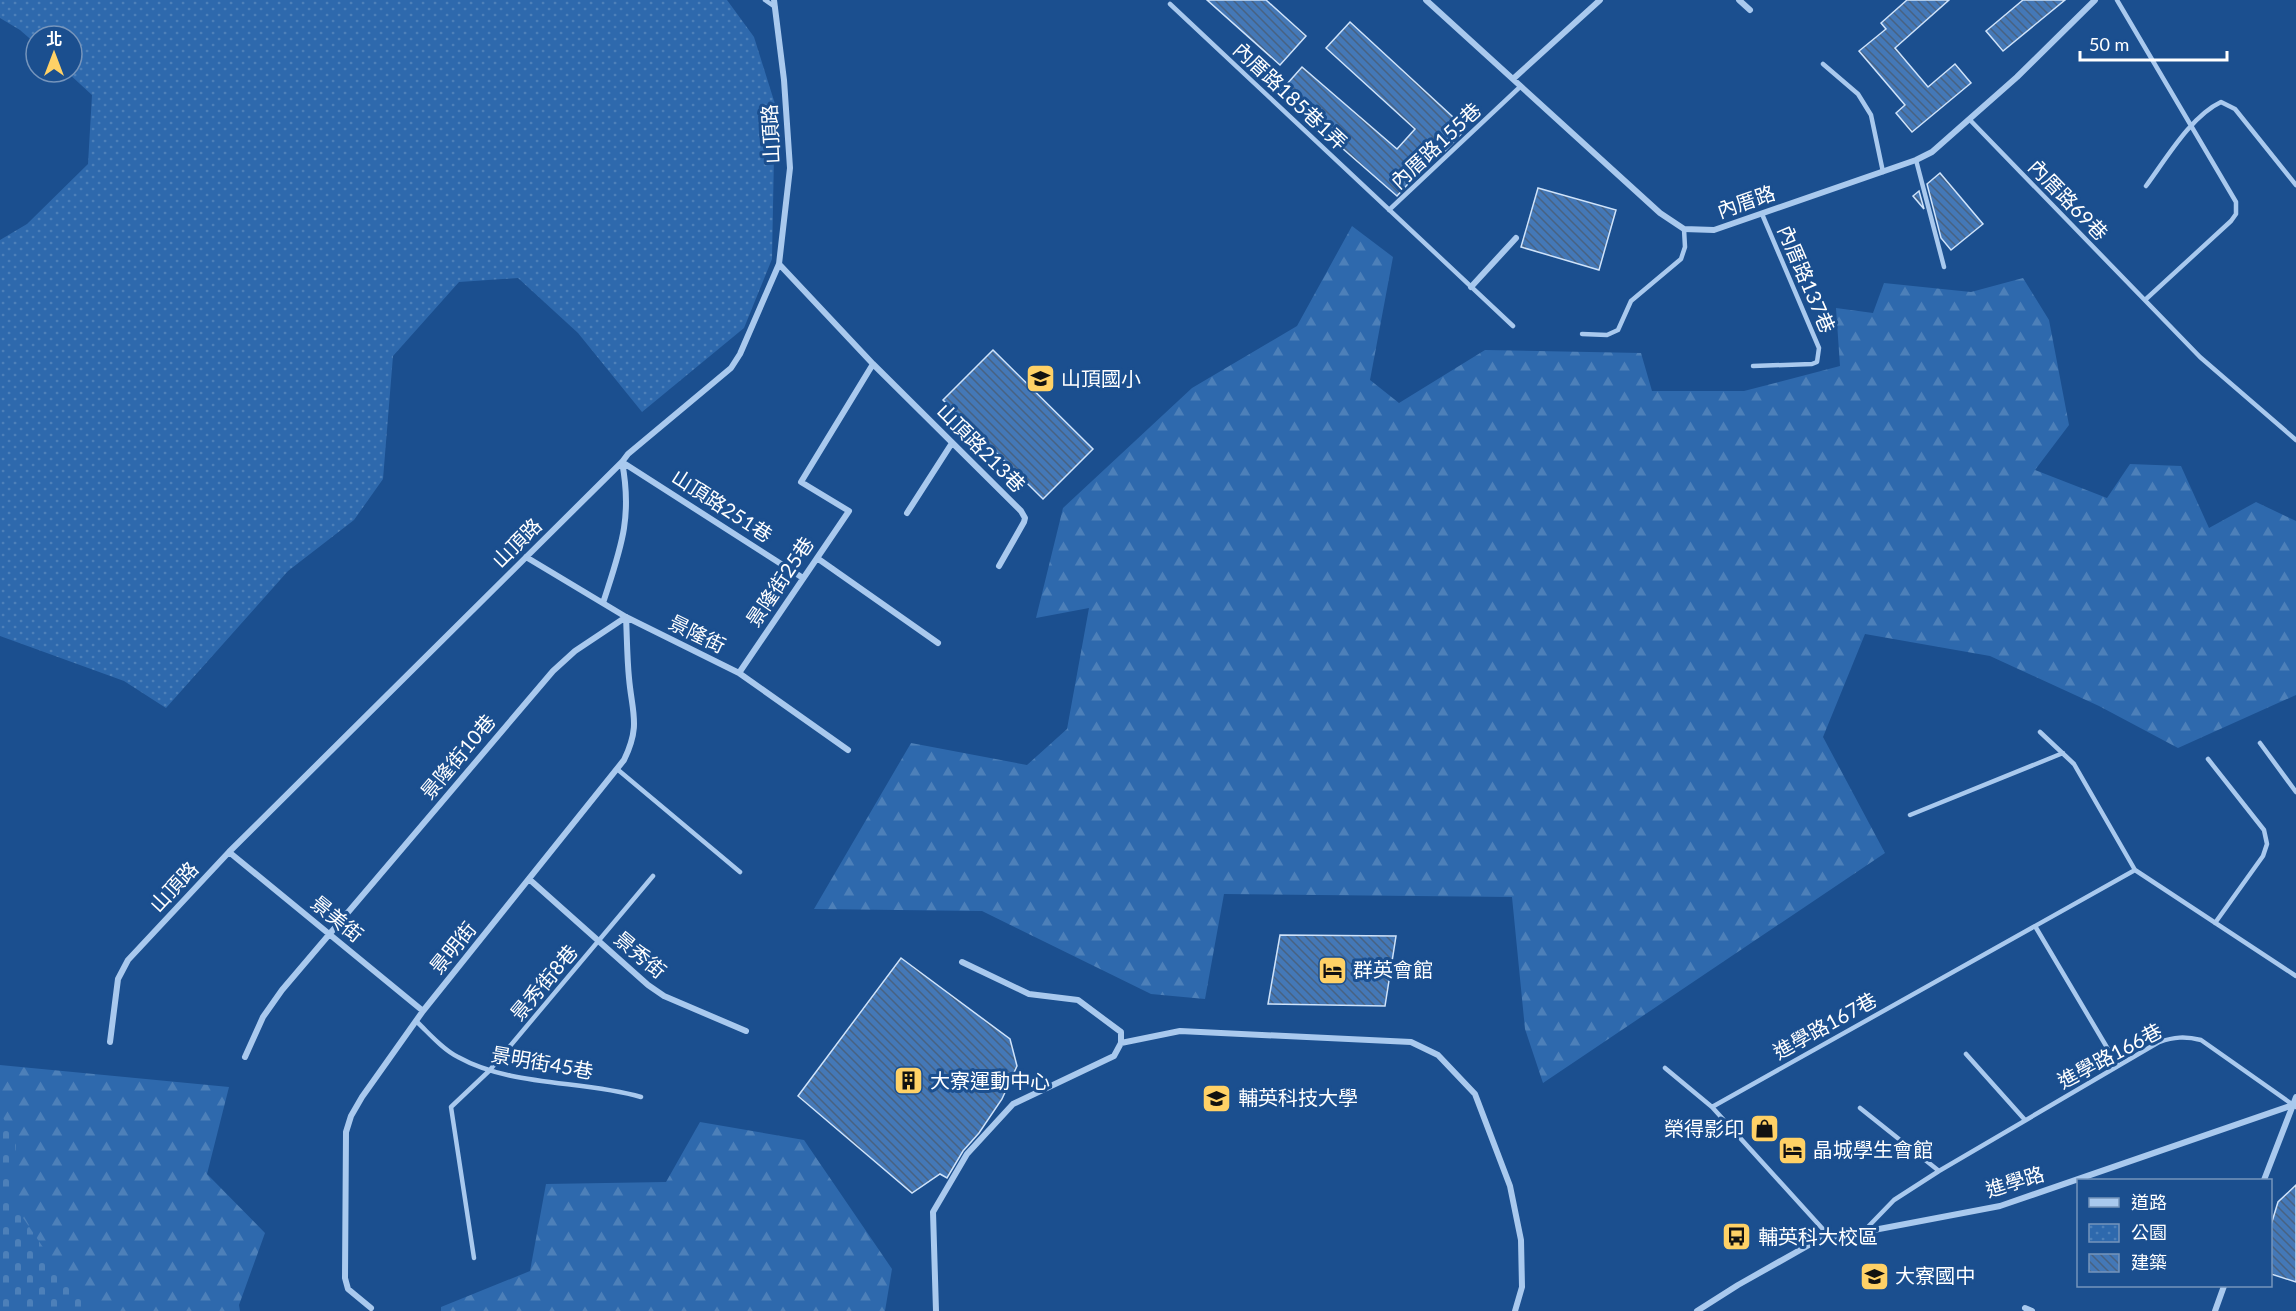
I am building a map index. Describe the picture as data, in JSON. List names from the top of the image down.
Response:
{
  "streets": {
    "street": [
      "山頂路",
      "內厝路",
      "山頂路213巷",
      "山頂路251巷",
      "景隆街25巷",
      "景隆街",
      "景隆街10巷",
      "景美街",
      "景明街",
      "景秀街",
      "進學路"
    ],
    "lane": [
      "內厝路185巷1弄",
      "內厝路155巷",
      "內厝路69巷",
      "內厝路137巷",
      "景秀街8巷",
      "進學路167巷",
      "進學路166巷",
      "景明街45巷"
    ]
  },
  "crossings": [
    ["內厝路185巷1弄", "內厝路155巷"],
    ["山頂路", "山頂路213巷"],
    ["山頂路", "山頂路251巷"],
    ["山頂路", "景隆街"],
    ["山頂路", "景美街"],
    ["內厝路69巷", "內厝路"],
    ["內厝路", "內厝路137巷"],
    ["山頂路213巷", "景隆街25巷"],
    ["山頂路251巷", "景隆街25巷"],
    ["景隆街25巷", "景隆街"],
    ["景隆街", "景隆街10巷"],
    ["景隆街", "景明街"],
    ["景隆街10巷", "景美街"],
    ["景隆街10巷", "景明街"],
    ["景美街", "景明街"],
    ["景明街", "景秀街"],
    ["景明街", "景明街45巷"],
    ["景秀街", "景秀街8巷"],
    ["景秀街8巷", "景明街45巷"],
    ["進學路166巷", "進學路"]
  ],
  "places": {
    "school or university": ["山頂國小", "輔英科技大學", "大寮國中"],
    "hotel": ["群英會館", "晶城學生會館"],
    "building": ["大寮運動中心"],
    "shop": ["榮得影印"],
    "bus stop": ["輔英科大校區"]
  },
  "legend": ["道路", "公園", "建築"],
  "scale_bar": "50 m",
  "north": "top"
}
